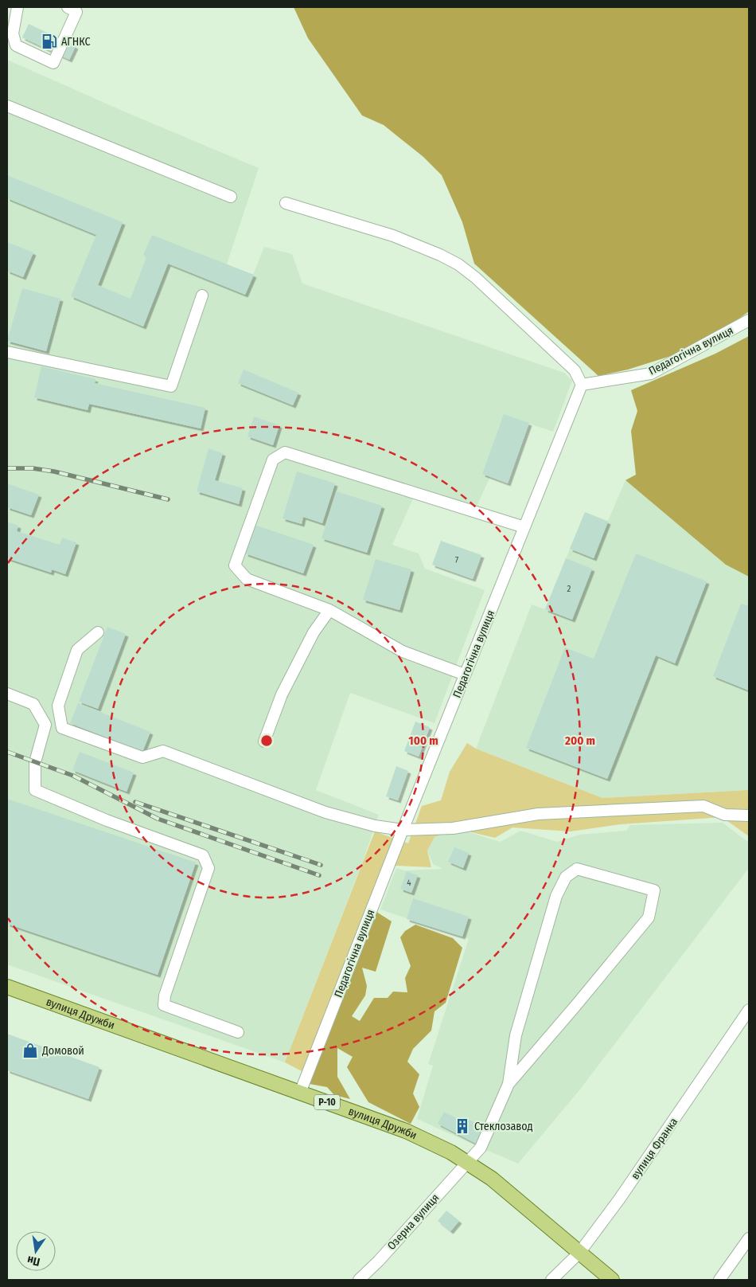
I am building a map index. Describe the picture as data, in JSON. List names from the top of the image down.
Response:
{
  "streets": {
    "main road": ["вулиця Дружби", "Р-10"],
    "street": ["Педагогічна вулиця", "вулиця Франка", "Озерна вулиця"]
  },
  "crossings": [
    ["Педагогічна вулиця", "вулиця Дружби"],
    ["вулиця Дружби", "вулиця Франка"],
    ["вулиця Дружби", "Озерна вулиця"]
  ],
  "places": {
    "fuel station": ["АГНКС"],
    "shop": ["Домовой"],
    "building": ["Стеклозавод"]
  },
  "house_numbers": ["7", "2", "4"],
  "north": "bottom",
  "rings": ["100 m", "200 m"]
}
